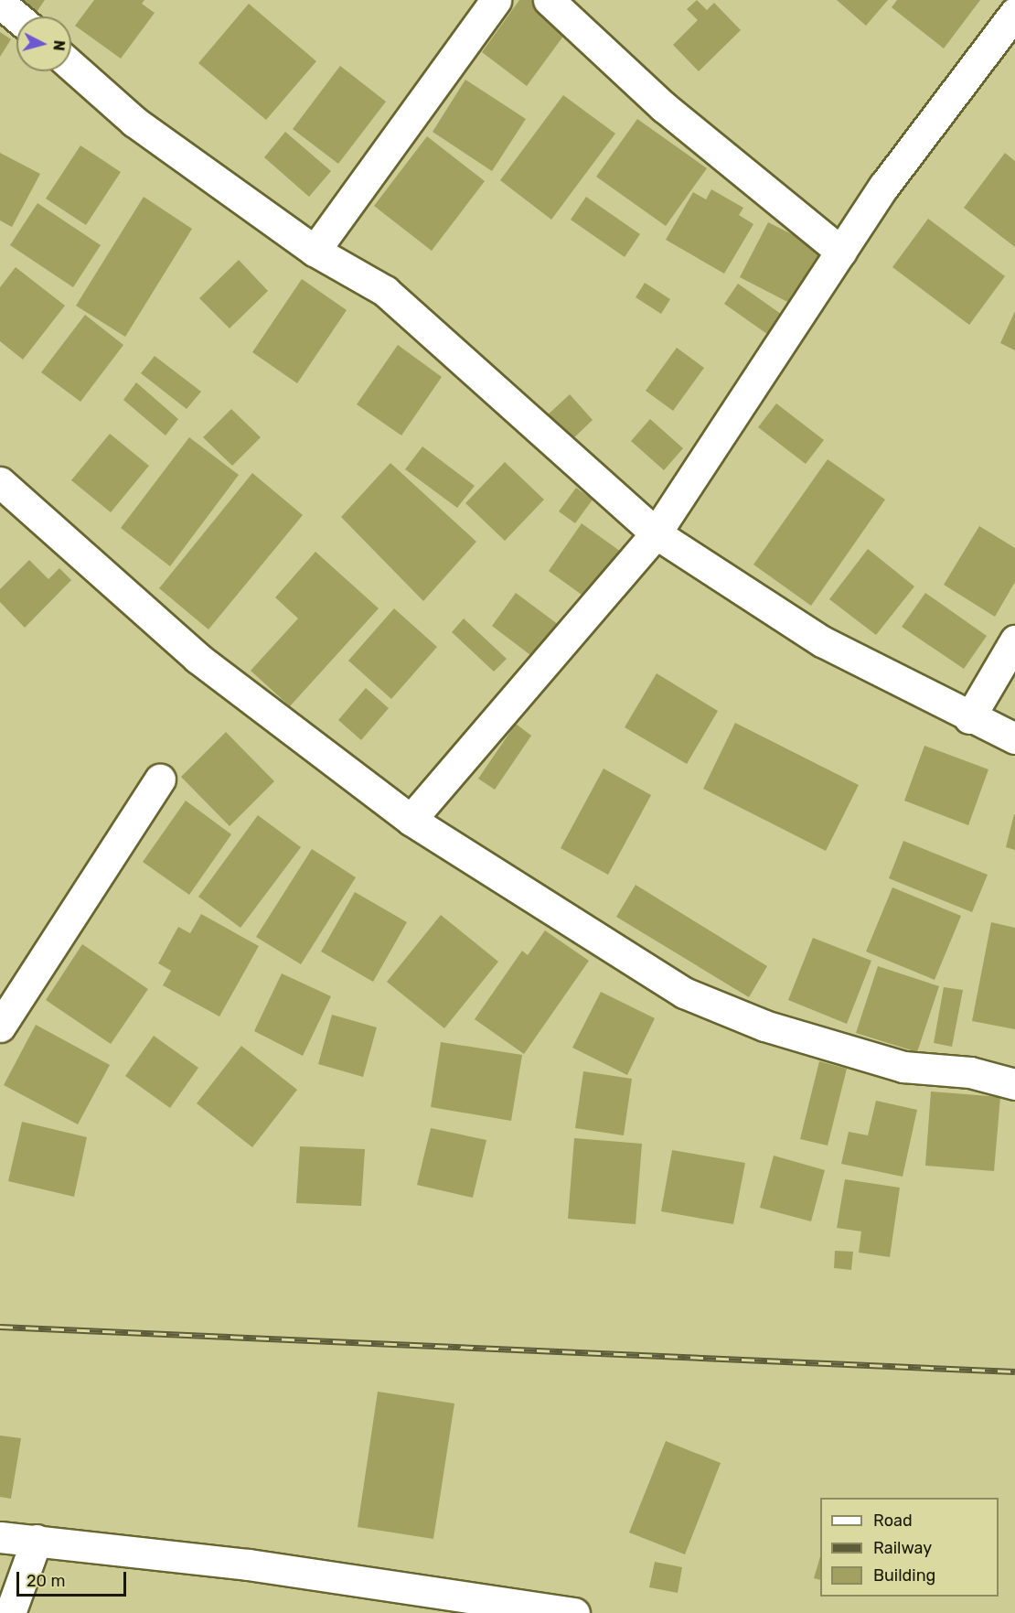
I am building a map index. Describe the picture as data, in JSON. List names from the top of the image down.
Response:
{
  "legend": ["Road", "Railway", "Building"],
  "scale_bar": "20 m",
  "north": "right"
}
